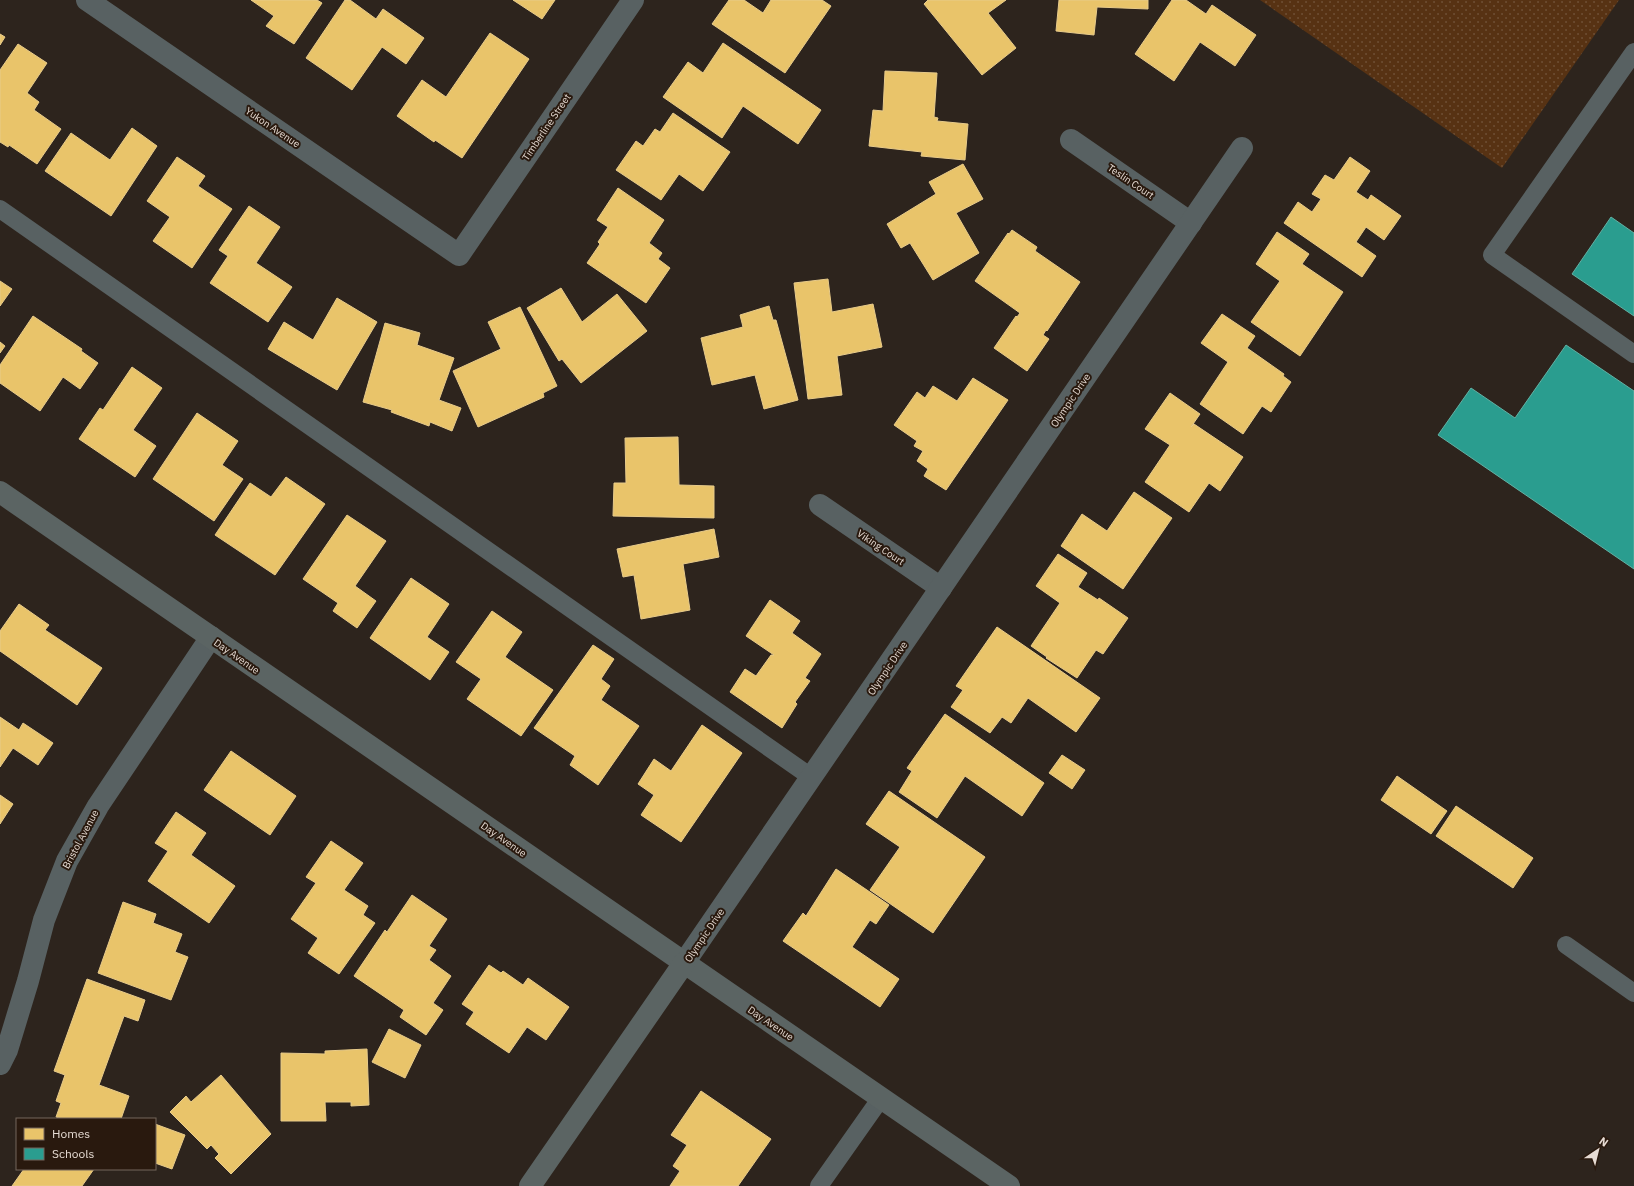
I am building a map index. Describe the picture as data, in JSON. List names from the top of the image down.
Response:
{
  "streets": {
    "street": [
      "Yukon Avenue",
      "Timberline Street",
      "Teslin Court",
      "Olympic Drive",
      "Viking Court",
      "Day Avenue",
      "Bristol Avenue"
    ]
  },
  "crossings": [
    ["Yukon Avenue", "Timberline Street"],
    ["Teslin Court", "Olympic Drive"],
    ["Olympic Drive", "Viking Court"],
    ["Olympic Drive", "Day Avenue"],
    ["Day Avenue", "Bristol Avenue"]
  ],
  "legend": ["Homes", "Schools"],
  "north": "top right"
}
